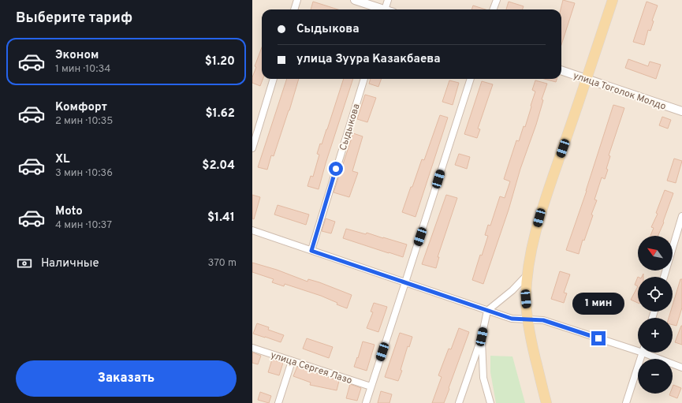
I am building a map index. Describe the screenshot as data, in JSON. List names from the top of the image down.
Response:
{
  "streets": {
    "street": ["улица Тоголок Молдо", "Сыдыкова", "улица Сергея Лазо"]
  },
  "north": "top left",
  "page": {
    "heading": "Выберите тариф",
    "banner": ["Сыдыкова", "улица Зуура Казакбаева"],
    "list": [
      {
        "name": "Эконом",
        "note": "1 мин · 10:34",
        "value": "$1.20"
      },
      {
        "name": "Комфорт",
        "note": "2 мин · 10:35",
        "value": "$1.62"
      },
      {
        "name": "XL",
        "note": "3 мин · 10:36",
        "value": "$2.04"
      },
      {
        "name": "Moto",
        "note": "4 мин · 10:37",
        "value": "$1.41"
      }
    ],
    "map_buttons": ["+", "−"],
    "pay": ["Наличные", "370 m"],
    "bubble": "1 мин",
    "buttons": "Заказать"
  }
}
